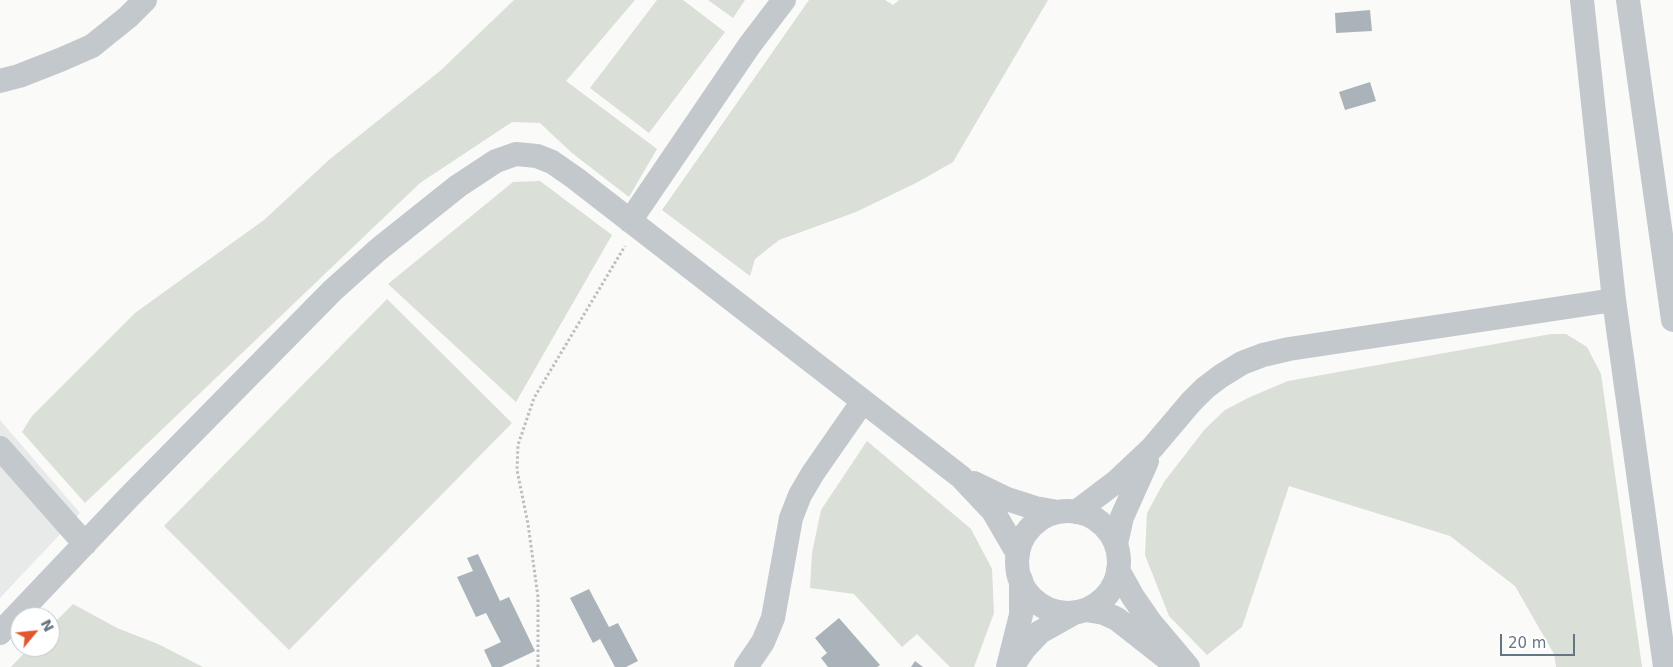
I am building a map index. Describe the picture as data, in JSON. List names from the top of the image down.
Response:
{
  "scale_bar": "20 m",
  "north": "top right"
}
